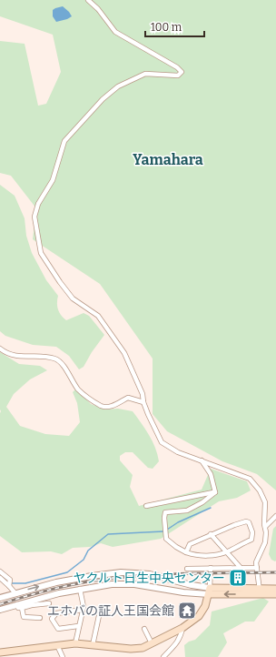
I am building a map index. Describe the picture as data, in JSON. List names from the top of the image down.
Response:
{
  "districts": ["Yamahara"],
  "places": {
    "building": ["ヤクルト日生中央センター"],
    "temple": ["エホバの証人王国会館"]
  },
  "scale_bar": "100 m"
}
